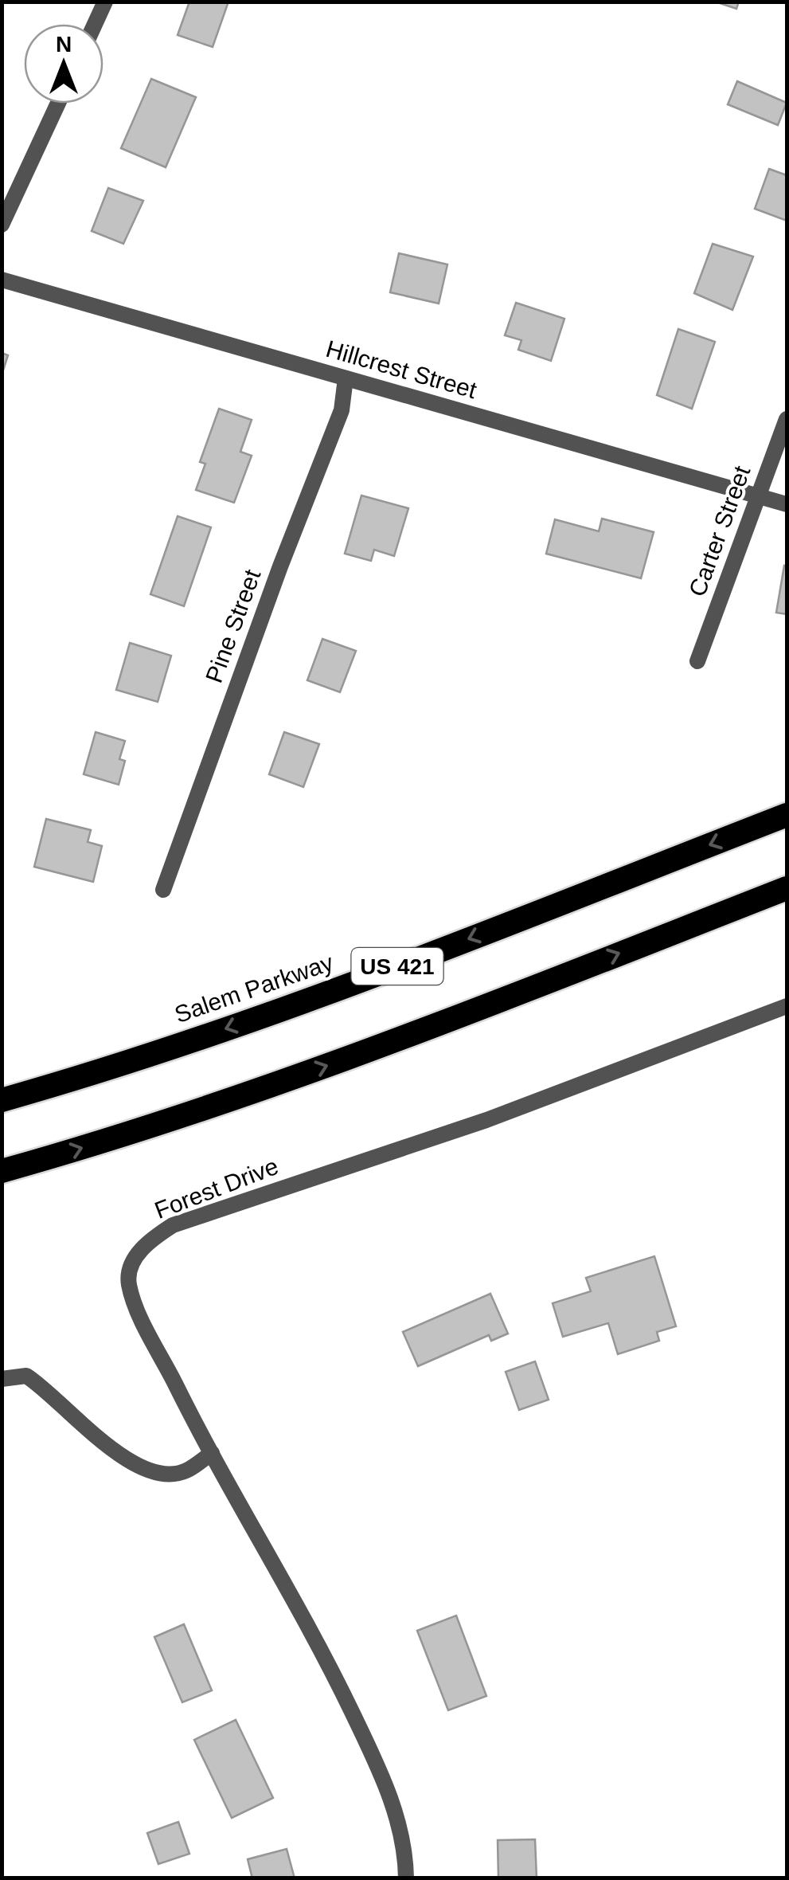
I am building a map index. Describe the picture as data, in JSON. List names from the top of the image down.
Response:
{
  "streets": {
    "highway": ["US 421", "Salem Parkway"],
    "street": [
      "Hillcrest Street",
      "Carter Street",
      "Pine Street",
      "Forest Drive"
    ]
  },
  "crossings": [
    ["Hillcrest Street", "Carter Street"],
    ["Hillcrest Street", "Pine Street"]
  ],
  "north": "top"
}
